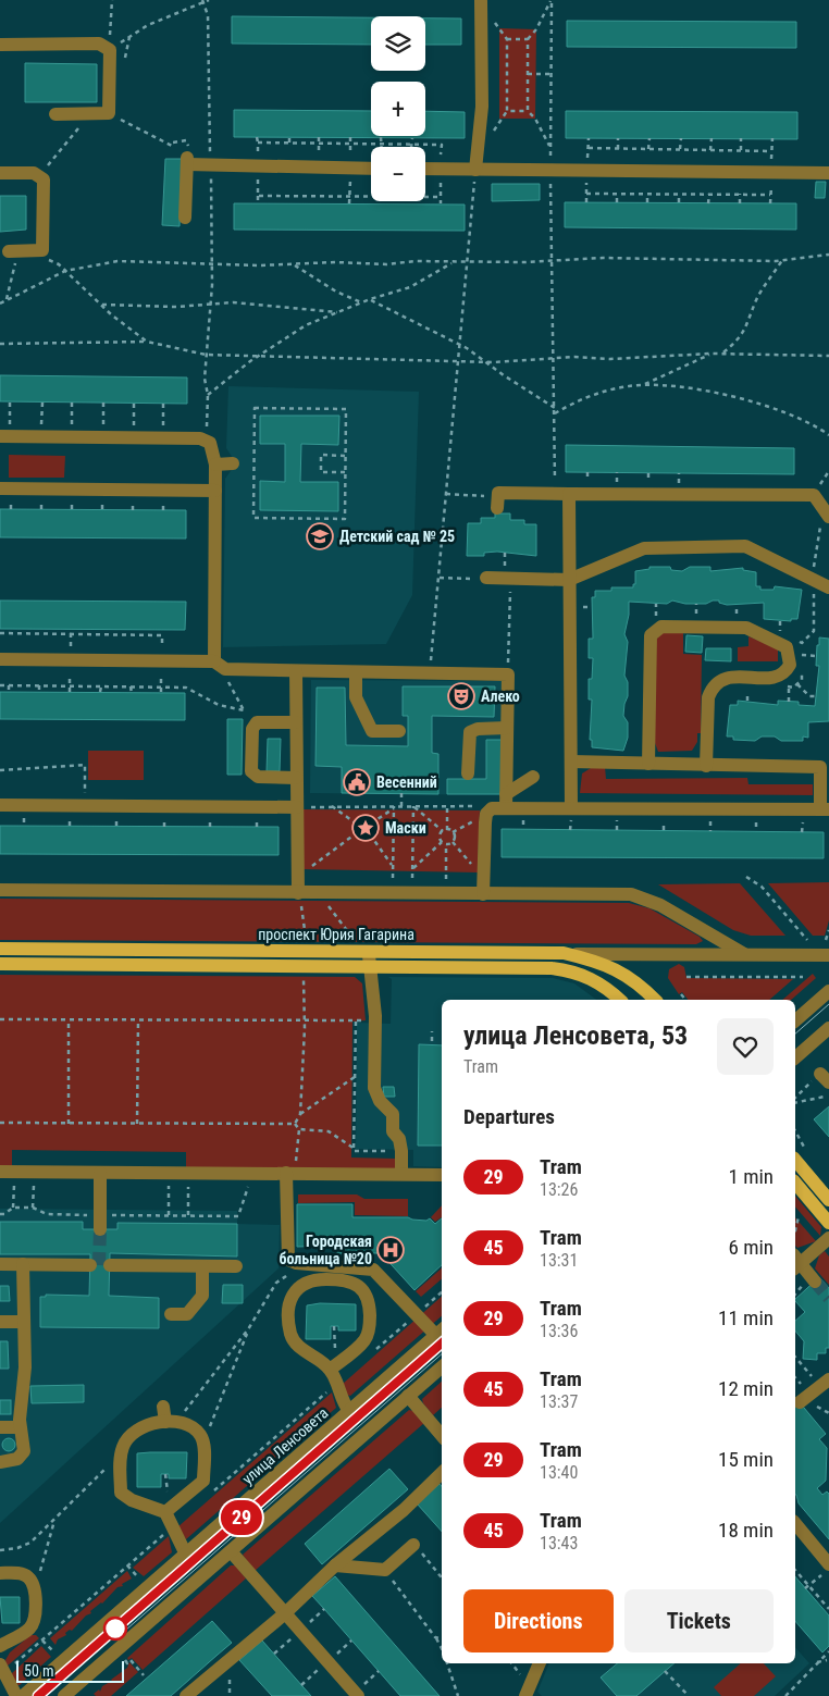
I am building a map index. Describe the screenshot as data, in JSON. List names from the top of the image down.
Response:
{
  "streets": {
    "main road": ["проспект Юрия Гагарина"],
    "street": ["улица Ленсовета"]
  },
  "places": {
    "school or university": ["Детский сад № 25"],
    "theatre": ["Алеко"],
    "public building": ["Весенний"],
    "place": ["Маски"],
    "hospital": ["Городская больница №20"]
  },
  "lines": ["tram line 29"],
  "scale_bar": "50 m",
  "page": {
    "on_map": "29",
    "map_buttons": ["+", "−"],
    "heading": [
      ["улица Ленсовета, 53", "Tram"],
      "Departures"
    ],
    "list": [
      {
        "mark": "29",
        "name": "Tram",
        "note": "13:26",
        "value": "1 min"
      },
      {
        "mark": "45",
        "name": "Tram",
        "note": "13:31",
        "value": "6 min"
      },
      {
        "mark": "29",
        "name": "Tram",
        "note": "13:36",
        "value": "11 min"
      },
      {
        "mark": "45",
        "name": "Tram",
        "note": "13:37",
        "value": "12 min"
      },
      {
        "mark": "29",
        "name": "Tram",
        "note": "13:40",
        "value": "15 min"
      },
      {
        "mark": "45",
        "name": "Tram",
        "note": "13:43",
        "value": "18 min"
      }
    ],
    "buttons": ["Directions", "Tickets"],
    "scale": "50 m"
  }
}
